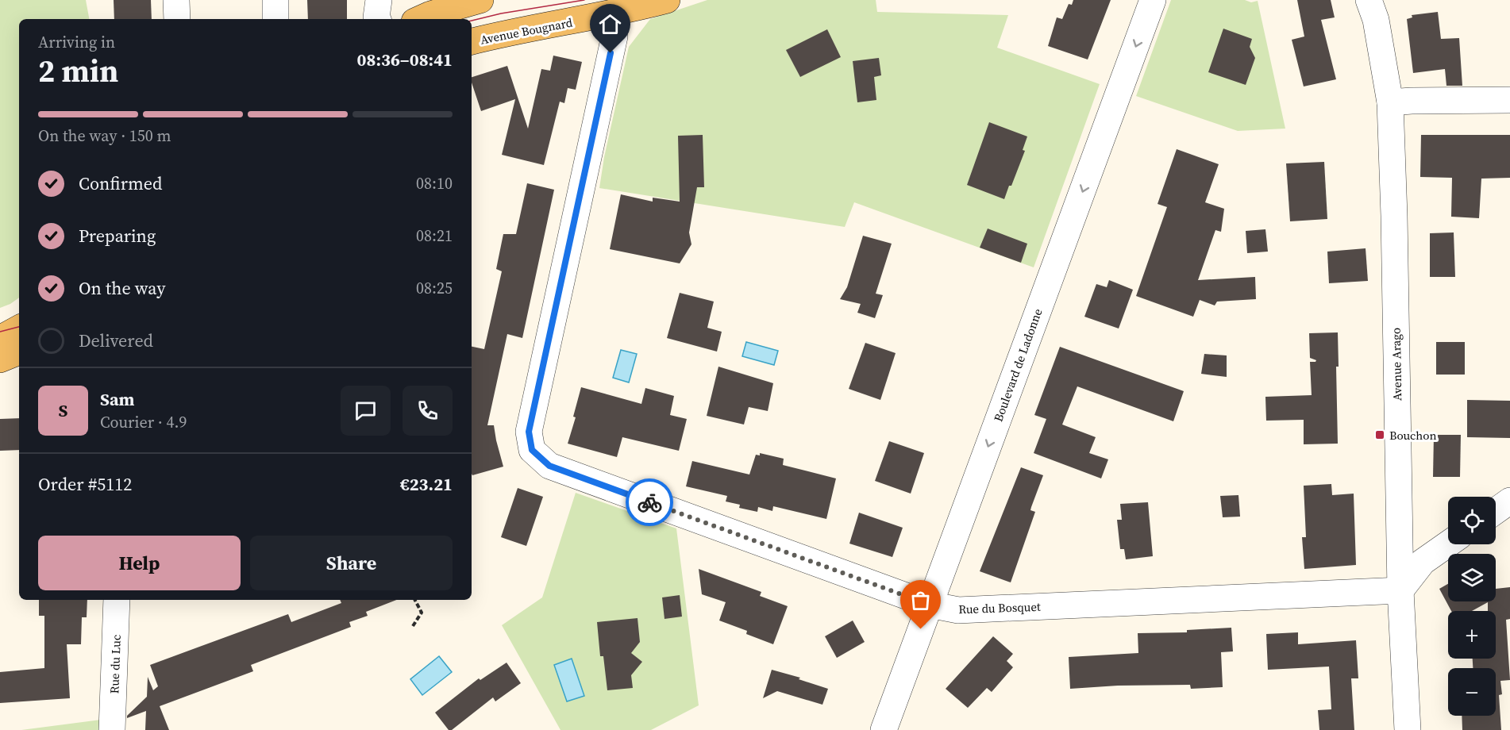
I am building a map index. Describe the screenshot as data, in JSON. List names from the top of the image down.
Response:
{
  "streets": {
    "main road": ["Avenue Bougnard"],
    "street": [
      "Avenue Arago",
      "Boulevard de Ladonne",
      "Rue du Bosquet",
      "Rue du Luc"
    ]
  },
  "crossings": [
    ["Avenue Bougnard", "Rue du Bosquet"],
    ["Avenue Arago", "Rue du Bosquet"],
    ["Boulevard de Ladonne", "Rue du Bosquet"]
  ],
  "one_way": ["Boulevard de Ladonne"],
  "places": {
    "transit": ["Bouchon"]
  },
  "page": {
    "heading": ["2 min", "Arriving in", "08:36–08:41"],
    "panel": [
      "Sam",
      "Courier · 4.9",
      "Order #5112",
      "€23.21"
    ],
    "bar": "On the way · 150 m",
    "list": [
      ["Confirmed", "08:10"],
      ["Preparing", "08:21"],
      ["On the way", "08:25"],
      "Delivered"
    ],
    "round": "S",
    "map_buttons": ["+", "−"],
    "buttons": ["Help", "Share"]
  }
}
